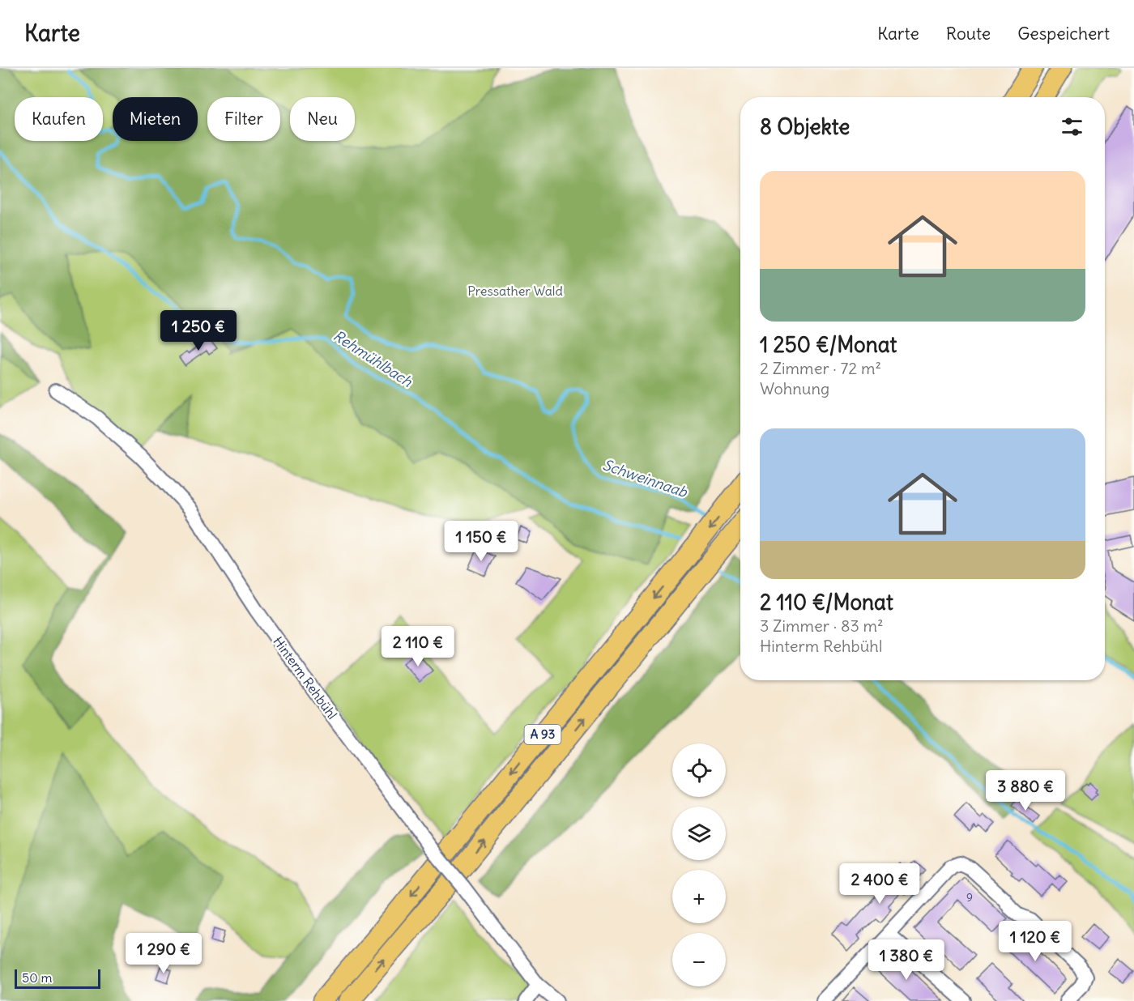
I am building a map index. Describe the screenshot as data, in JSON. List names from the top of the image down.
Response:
{
  "streets": {
    "highway": ["A 93"],
    "street": ["Hinterm Rehbühl"]
  },
  "water": ["Rehmühlbach", "Schweinnaab"],
  "parks": ["Pressather Wald"],
  "house_numbers": ["9"],
  "scale_bar": "50 m",
  "page": {
    "header": "Karte",
    "nav": ["Karte", "Route", "Gespeichert"],
    "chip": [
      "Kaufen",
      "Mieten",
      "Filter",
      "Neu"
    ],
    "heading": "8 Objekte",
    "list": [
      {
        "name": "1 250 €/Monat",
        "note": "2 Zimmer · 72 m² · Wohnung"
      },
      {
        "name": "2 110 €/Monat",
        "note": "3 Zimmer · 83 m² · Hinterm Rehbühl"
      }
    ],
    "price": [
      "1 250 €",
      "1 150 €",
      "2 110 €",
      "3 880 €",
      "2 400 €",
      "1 120 €",
      "1 290 €",
      "1 380 €"
    ],
    "map_buttons": ["+", "−"],
    "scale": "50 m"
  }
}
